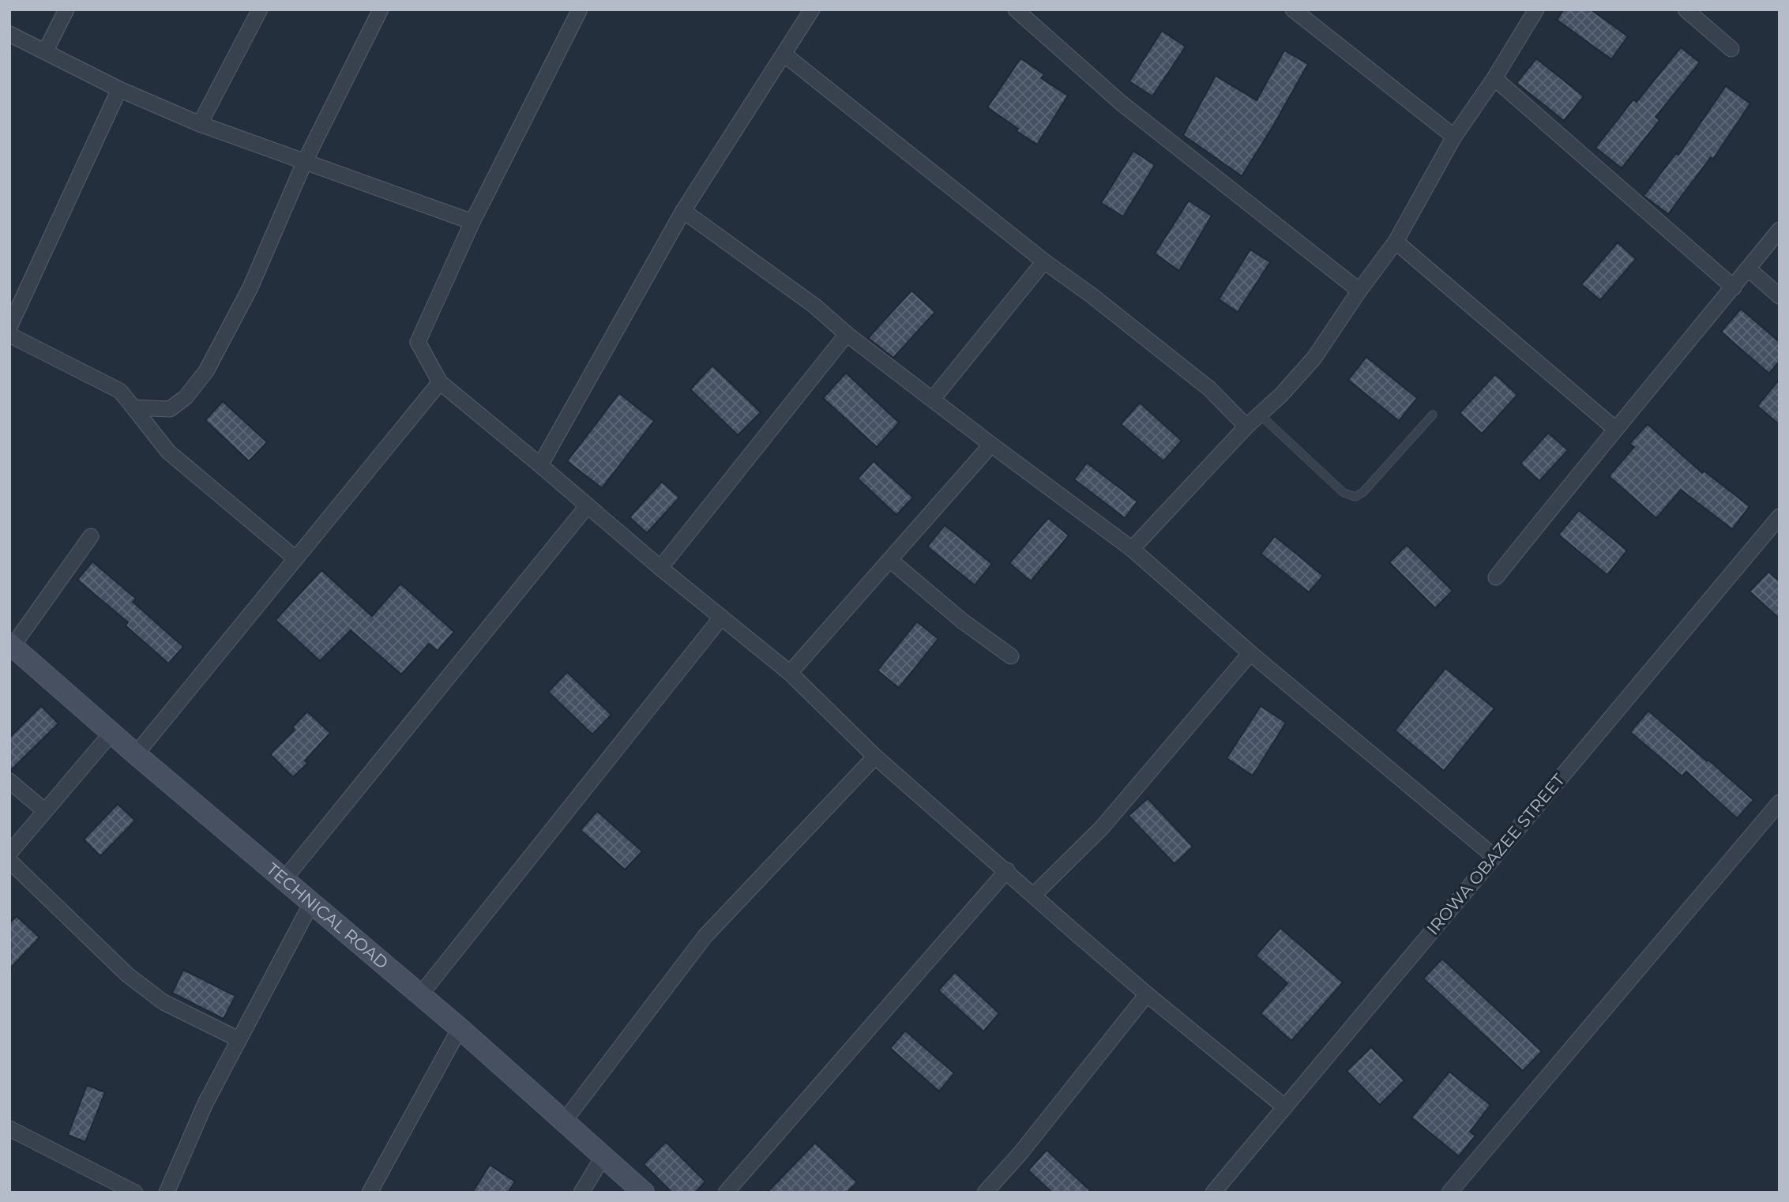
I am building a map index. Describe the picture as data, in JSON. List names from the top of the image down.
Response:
{
  "streets": {
    "street": ["IROWA OBAZEE STREET", "TECHNICAL ROAD"]
  }
}
